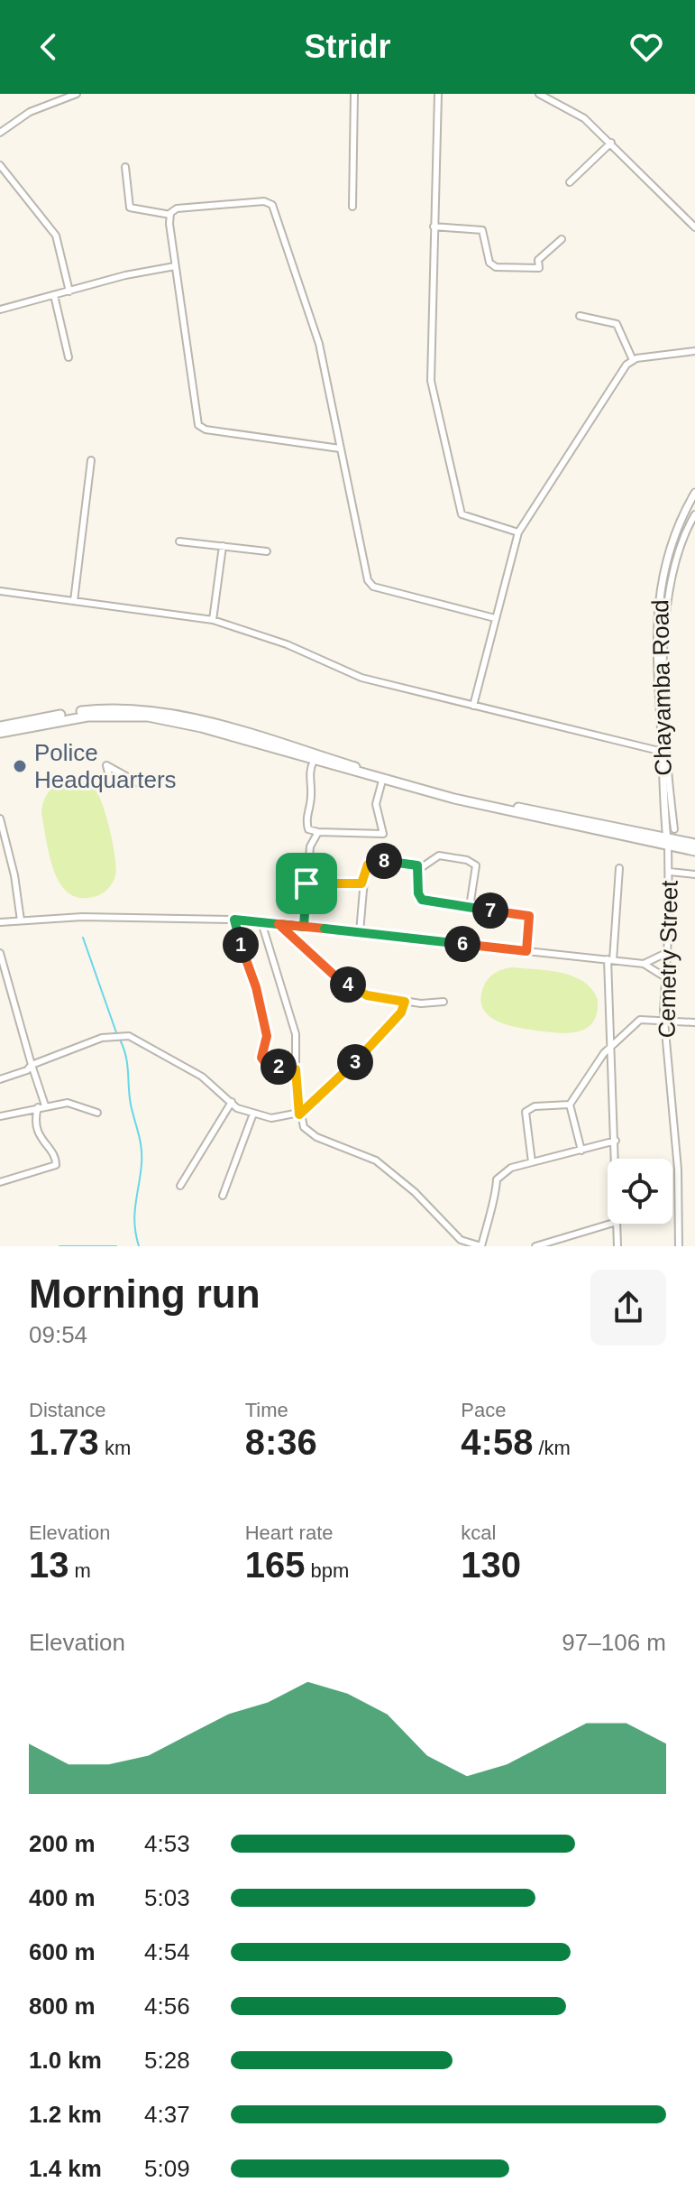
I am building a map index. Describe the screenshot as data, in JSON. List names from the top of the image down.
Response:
{
  "streets": {
    "main road": ["Chayamba Road"],
    "street": ["Cemetry Street"]
  },
  "crossings": [
    ["Chayamba Road", "Cemetry Street"]
  ],
  "places": ["Police Headquarters"],
  "page": {
    "header": "Stridr",
    "pins": [
      "8",
      "7",
      "6",
      "1",
      "4",
      "3",
      "2"
    ],
    "heading": ["Morning run", "09:54"],
    "stats": [
      ["Distance", "1.73 km"],
      ["Time", "8:36"],
      ["Pace", "4:58 /km"],
      ["Elevation", "13 m"],
      ["Heart rate", "165 bpm"],
      ["kcal", "130"]
    ],
    "chart": ["Elevation", "97–106 m"],
    "list": [
      {
        "name": "200 m",
        "note": "4:53"
      },
      {
        "name": "400 m",
        "note": "5:03"
      },
      {
        "name": "600 m",
        "note": "4:54"
      },
      {
        "name": "800 m",
        "note": "4:56"
      },
      {
        "name": "1.0 km",
        "note": "5:28"
      },
      {
        "name": "1.2 km",
        "note": "4:37"
      },
      {
        "name": "1.4 km",
        "note": "5:09"
      }
    ]
  }
}
